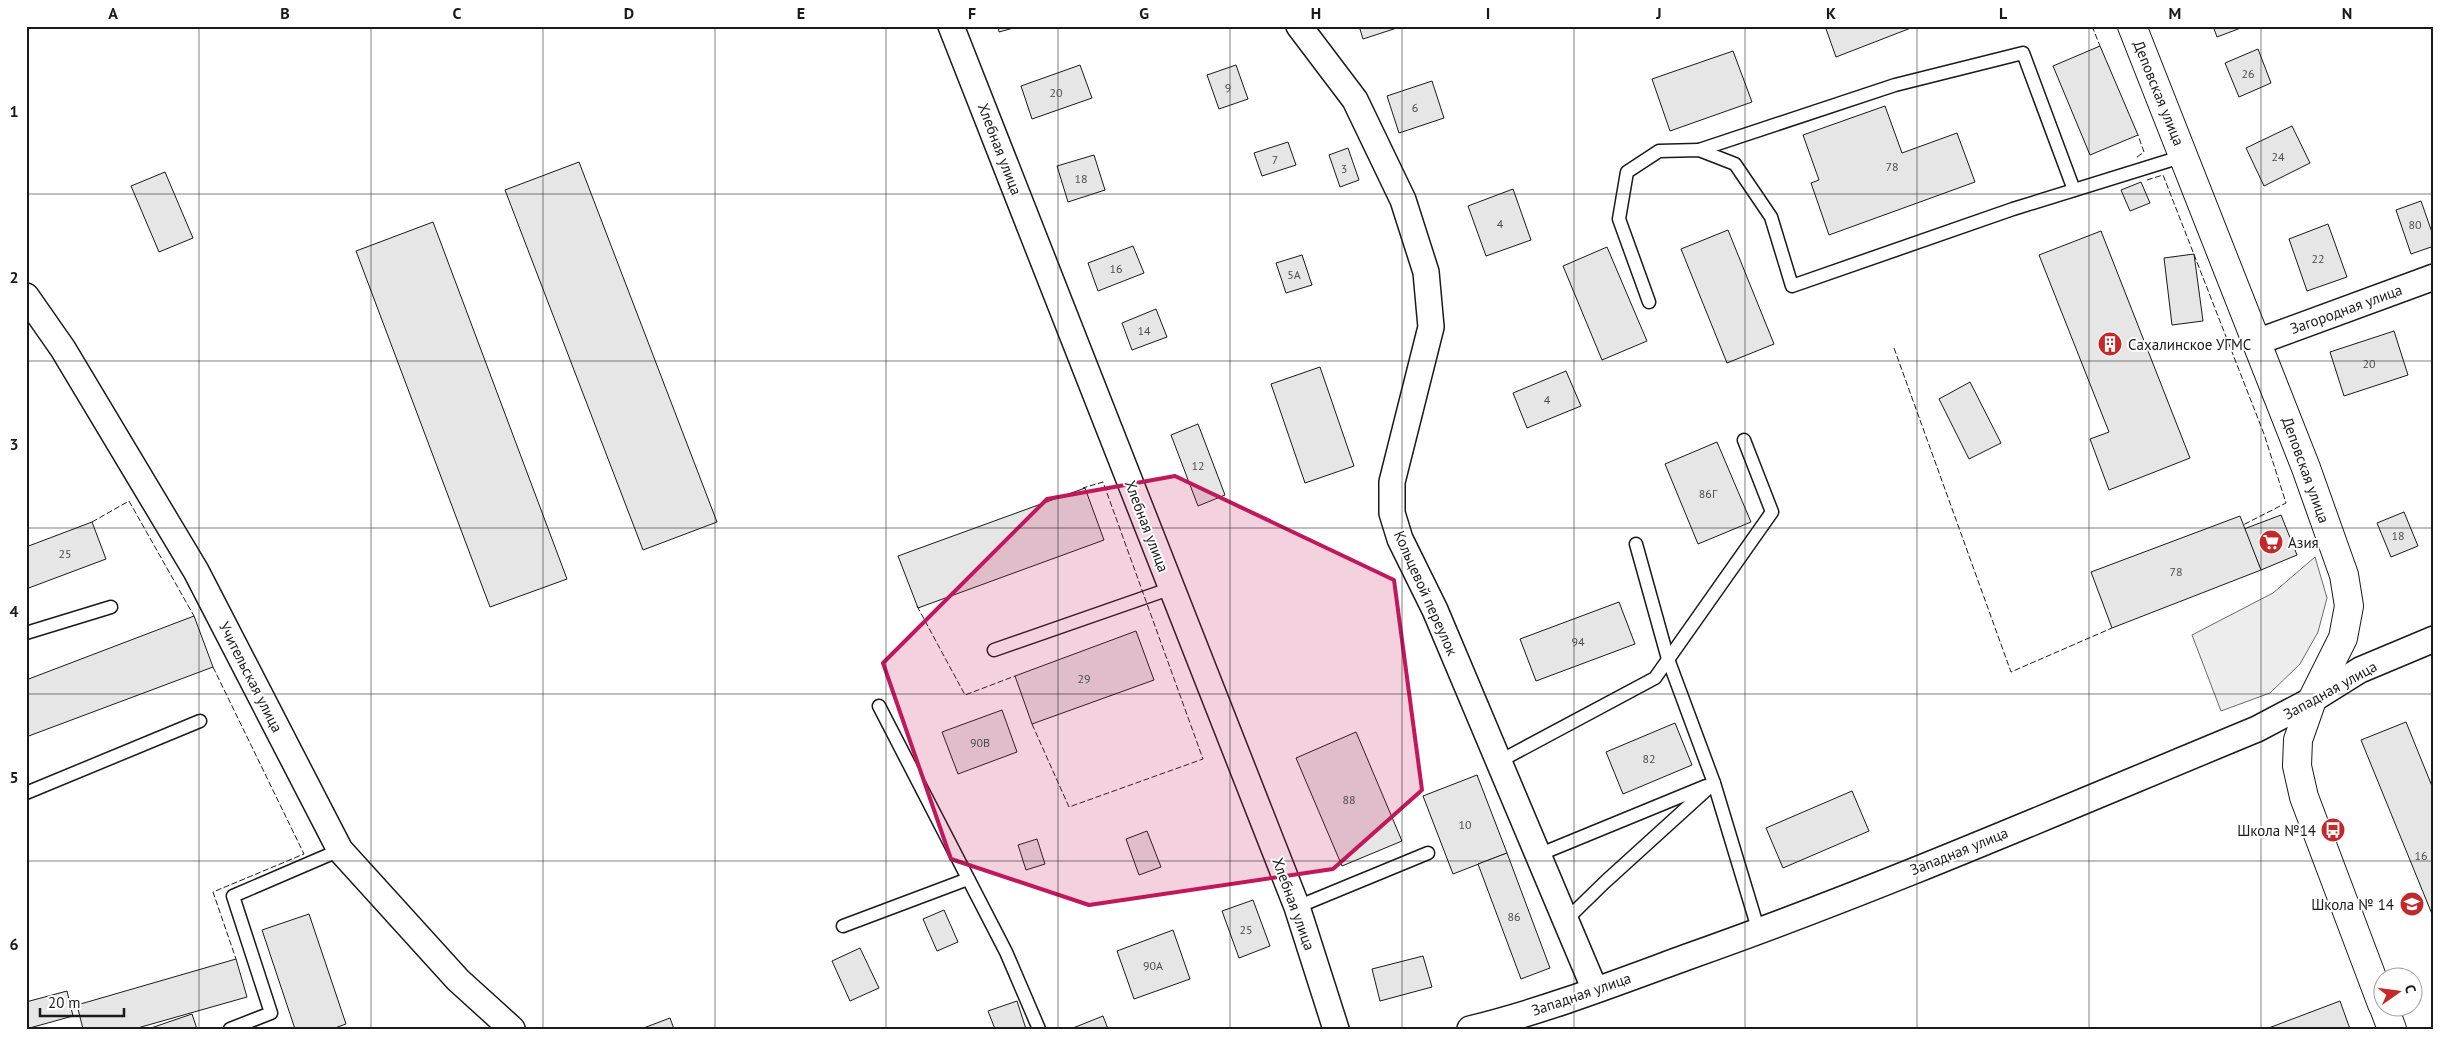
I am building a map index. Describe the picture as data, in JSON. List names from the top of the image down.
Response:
{
  "streets": {
    "street": [
      "Деповская улица",
      "Хлебная улица",
      "Загородная улица",
      "Кольцевой переулок",
      "Учительская улица",
      "Западная улица"
    ]
  },
  "crossings": [
    ["Деповская улица", "Загородная улица"],
    ["Деповская улица", "Западная улица"],
    ["Кольцевой переулок", "Западная улица"]
  ],
  "places": {
    "building": ["Сахалинское УГМС"],
    "supermarket": ["Азия"],
    "bus stop": ["Школа №14"],
    "school or university": ["Школа № 14"]
  },
  "house_numbers": [
    "26",
    "9",
    "20",
    "6",
    "24",
    "7",
    "78",
    "3",
    "18",
    "4",
    "80",
    "22",
    "16",
    "5А",
    "14",
    "20",
    "4",
    "12",
    "86Г",
    "18",
    "25",
    "78",
    "94",
    "29",
    "90В",
    "82",
    "88",
    "10",
    "16",
    "86",
    "25",
    "90А"
  ],
  "scale_bar": "20 m",
  "north": "right",
  "grid": {
    "columns": [
      "A",
      "B",
      "C",
      "D",
      "E",
      "F",
      "G",
      "H",
      "I",
      "J",
      "K",
      "L",
      "M",
      "N"
    ],
    "rows": [
      "1",
      "2",
      "3",
      "4",
      "5",
      "6"
    ]
  }
}
